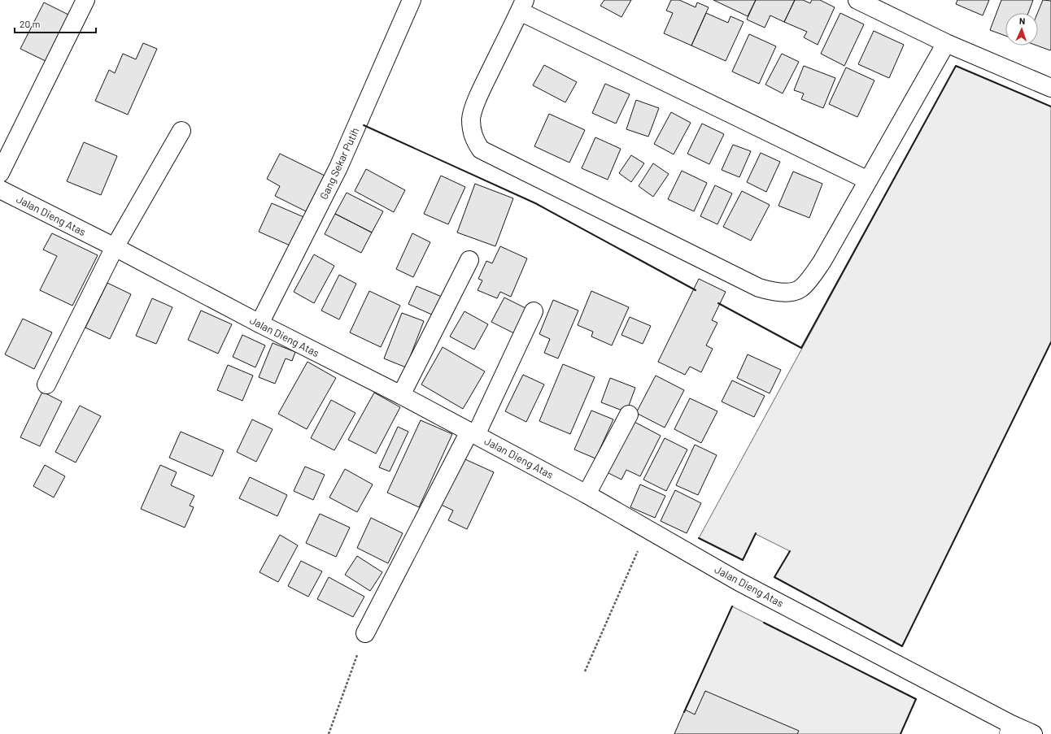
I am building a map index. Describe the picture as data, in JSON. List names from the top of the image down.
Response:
{
  "streets": {
    "street": ["Gang Sekar Putih", "Jalan Dieng Atas"]
  },
  "crossings": [
    ["Gang Sekar Putih", "Jalan Dieng Atas"]
  ],
  "scale_bar": "20 m",
  "north": "top"
}
